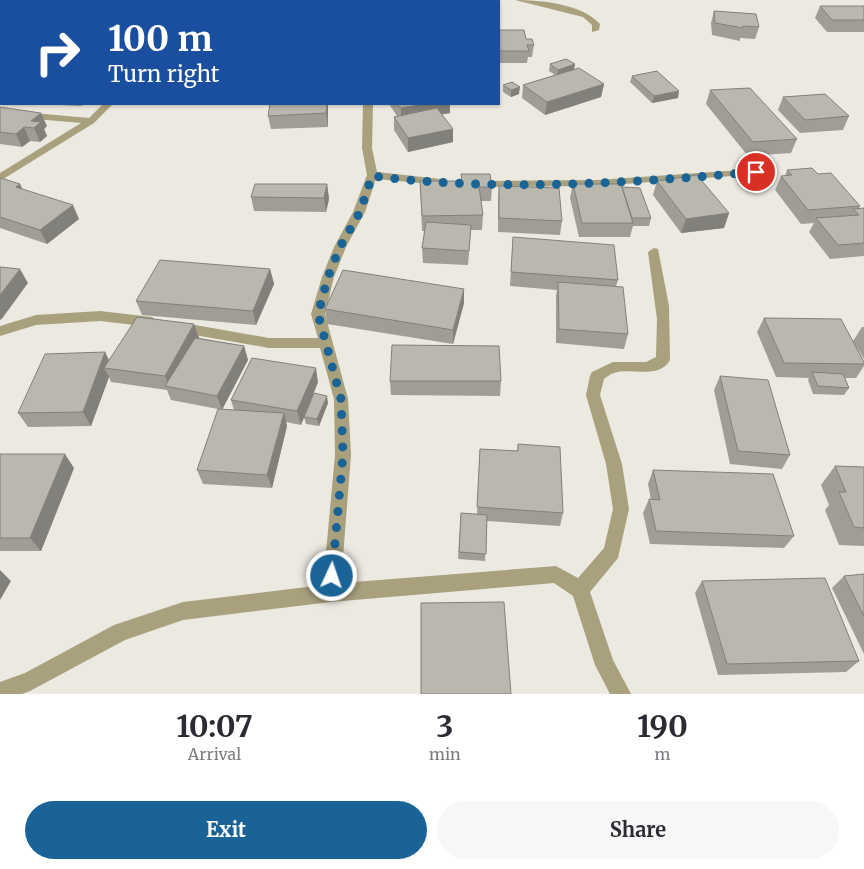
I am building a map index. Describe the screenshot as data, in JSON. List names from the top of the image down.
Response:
{
  "page": {
    "turn": ["100 m", "Turn right"],
    "eta": [
      "10:07",
      "Arrival",
      "3",
      "min",
      "190",
      "m"
    ],
    "buttons": ["Exit", "Share"]
  }
}
